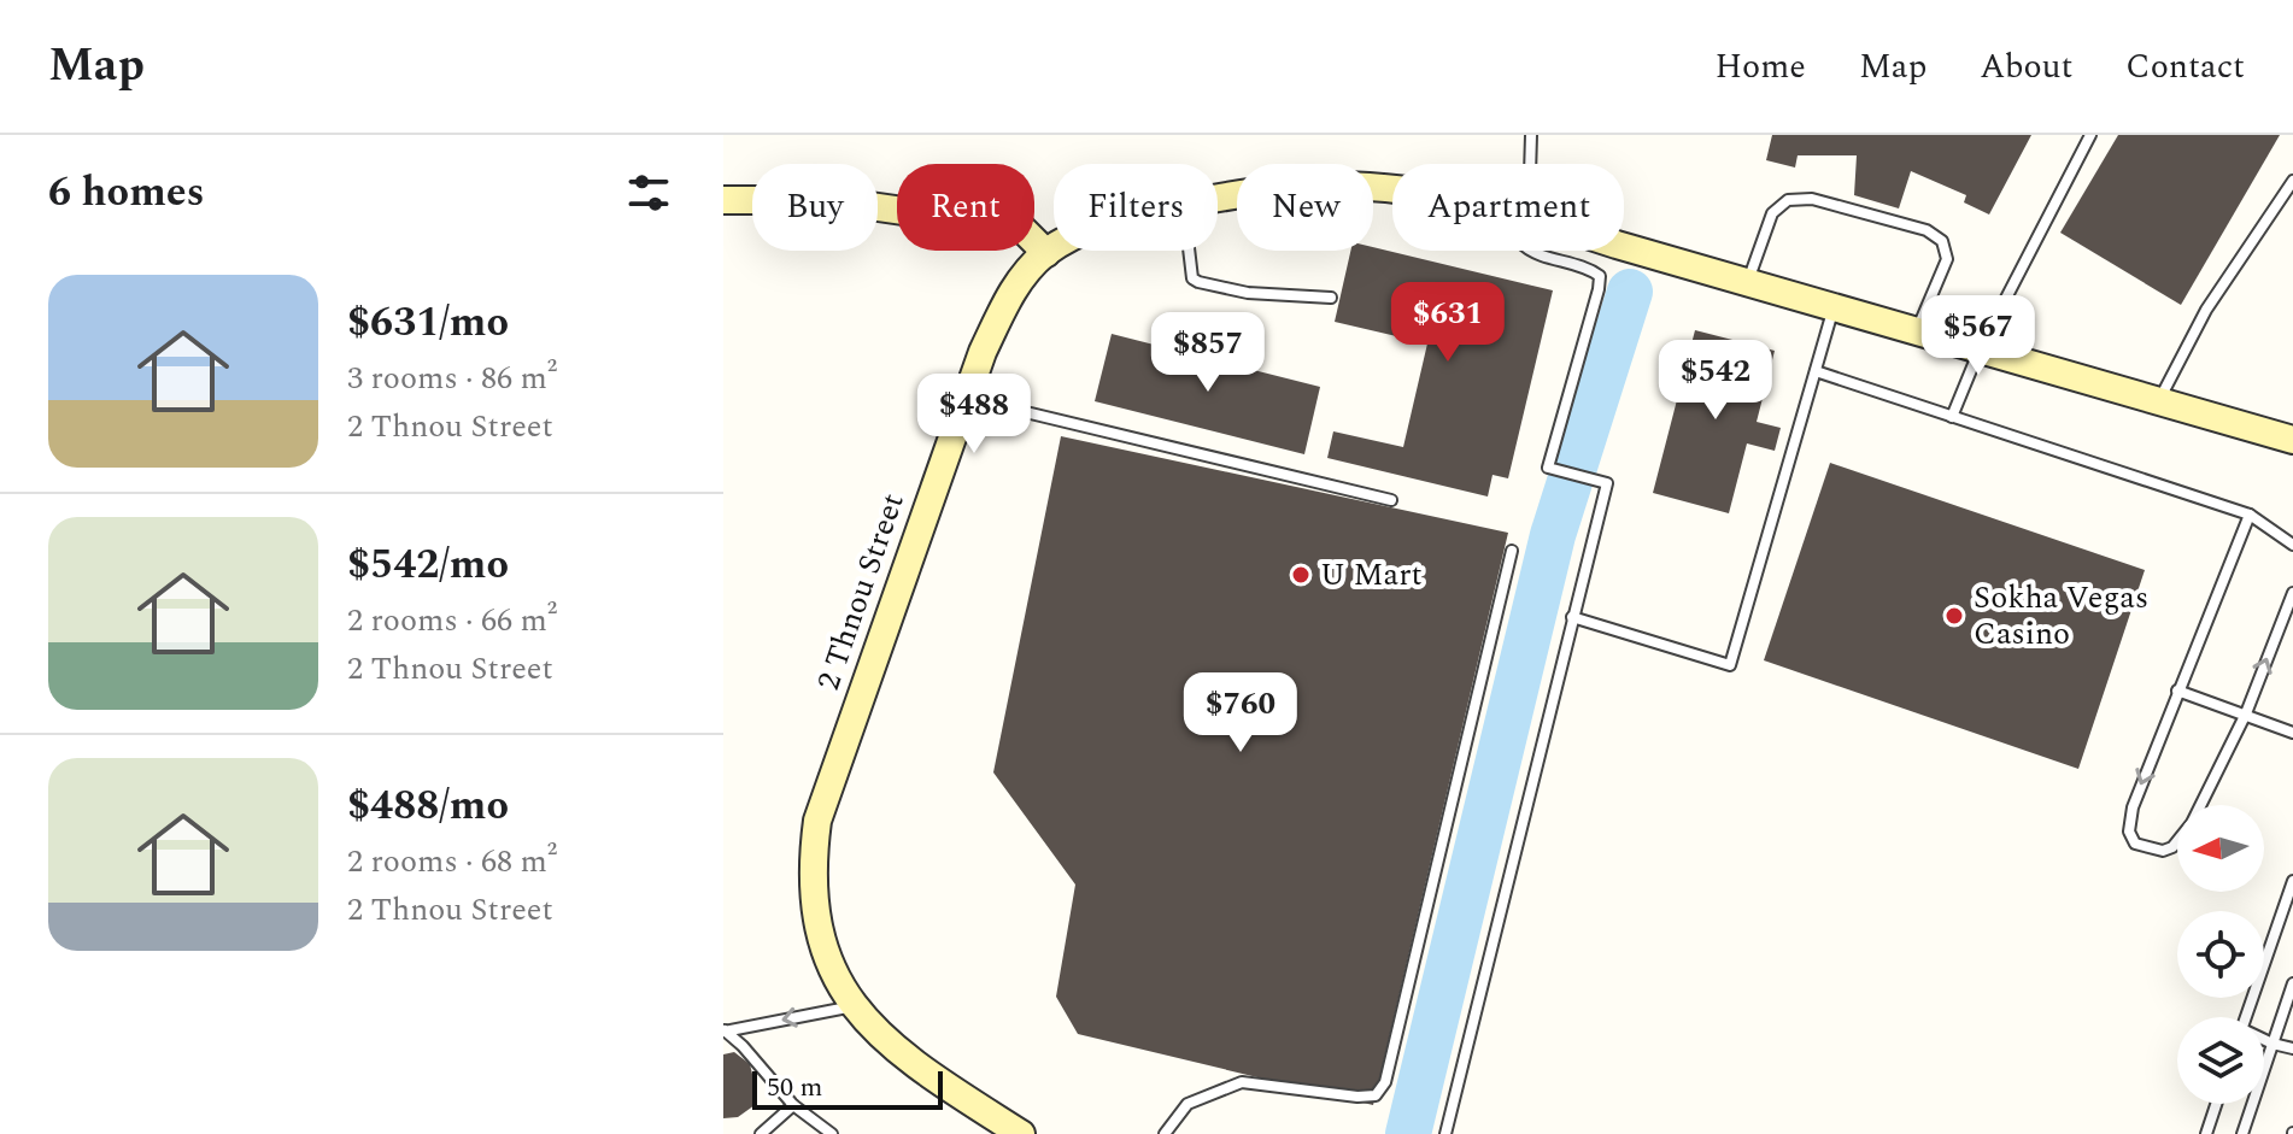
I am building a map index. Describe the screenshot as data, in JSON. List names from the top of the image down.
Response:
{
  "streets": {
    "main road": ["2 Thnou Street"]
  },
  "places": ["U Mart", "Sokha Vegas Casino"],
  "scale_bar": "50 m",
  "north": "left",
  "page": {
    "header": "Map",
    "nav": [
      "Home",
      "Map",
      "About",
      "Contact"
    ],
    "heading": "6 homes",
    "chip": [
      "Buy",
      "Rent",
      "Filters",
      "New",
      "Apartment"
    ],
    "list": [
      {
        "name": "$631/mo",
        "note": "3 rooms · 86 m² · 2 Thnou Street"
      },
      {
        "name": "$542/mo",
        "note": "2 rooms · 66 m² · 2 Thnou Street"
      },
      {
        "name": "$488/mo",
        "note": "2 rooms · 68 m² · 2 Thnou Street"
      }
    ],
    "price": [
      "$631",
      "$567",
      "$857",
      "$542",
      "$488",
      "$760"
    ],
    "scale": "50 m"
  }
}
